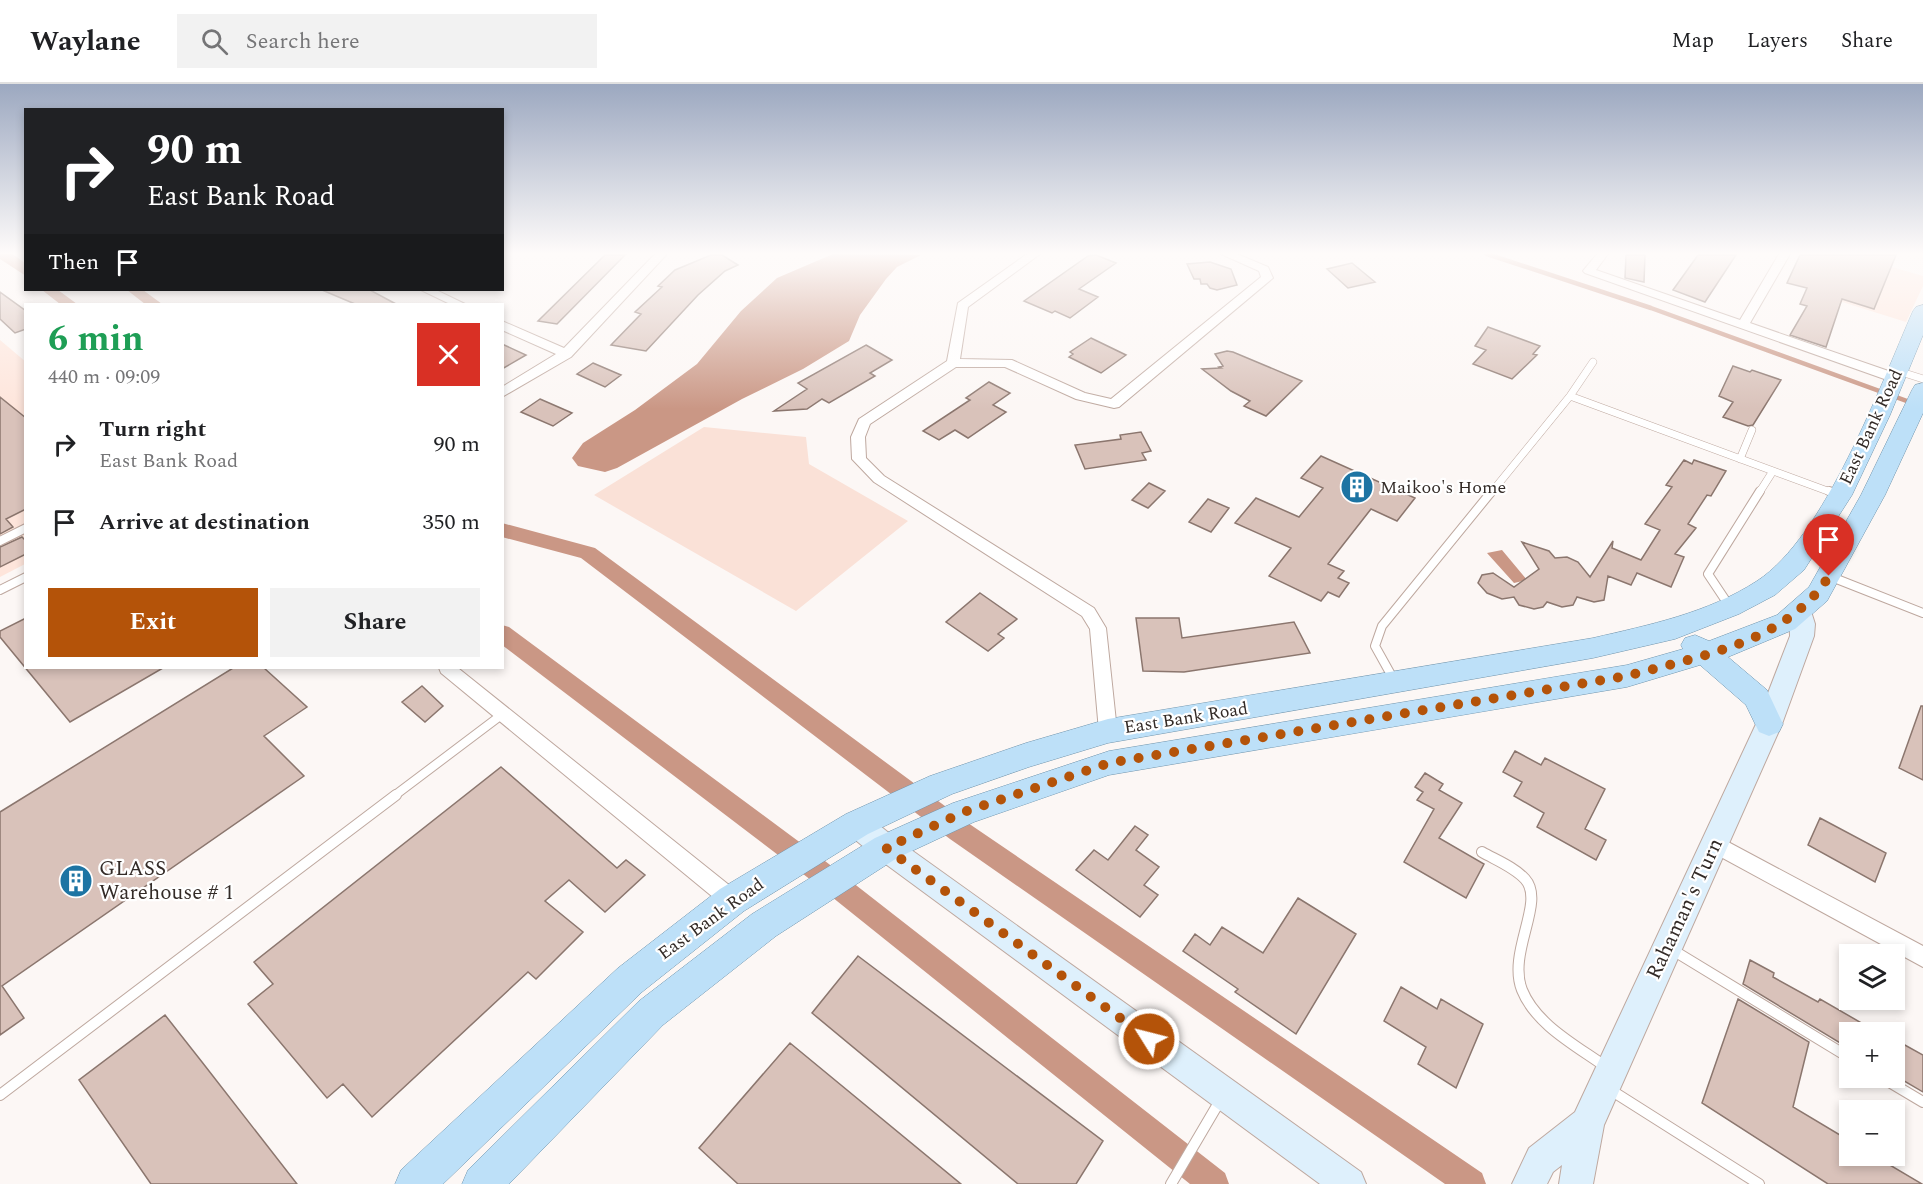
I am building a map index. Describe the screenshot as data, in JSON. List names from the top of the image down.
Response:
{
  "streets": {
    "main road": ["East Bank Road", "Rahaman's Turn"]
  },
  "crossings": [
    ["East Bank Road", "Rahaman's Turn"]
  ],
  "places": {
    "building": ["Maikoo's Home", "GLASS Warehouse # 1"]
  },
  "page": {
    "header": "Waylane",
    "search": "Search here",
    "nav": ["Map", "Layers", "Share"],
    "turn": ["90 m", "East Bank Road"],
    "then": "Then",
    "heading": ["6 min", "440 m · 09:09"],
    "list": [
      {
        "name": "Turn right",
        "note": "East Bank Road",
        "value": "90 m"
      },
      {
        "name": "Arrive at destination",
        "value": "350 m"
      }
    ],
    "buttons": ["Exit", "Share"],
    "map_buttons": ["+", "−"]
  }
}
